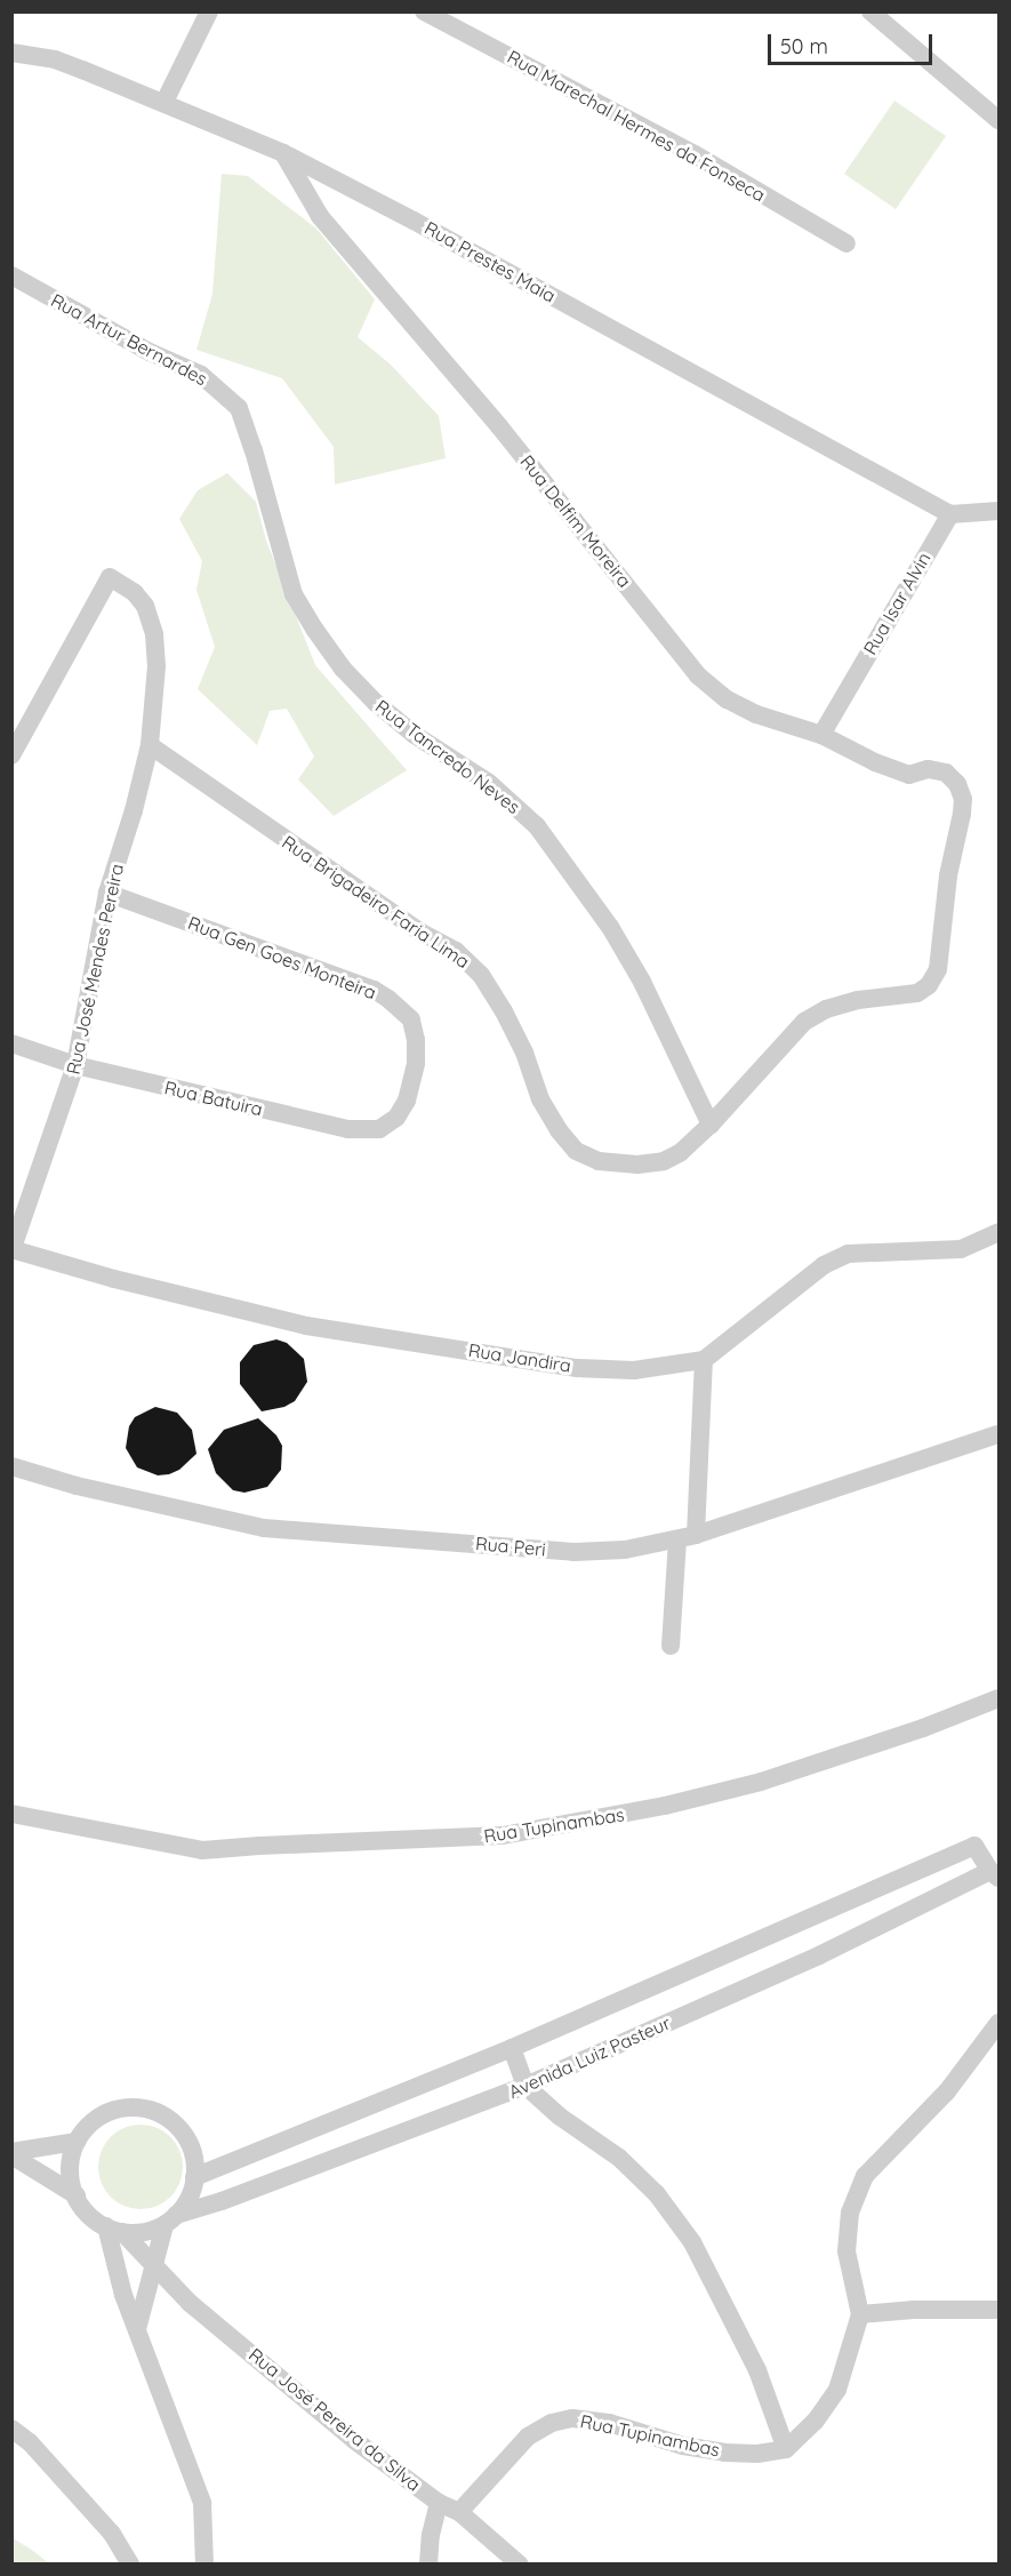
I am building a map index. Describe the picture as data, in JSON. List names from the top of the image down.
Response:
{
  "streets": {
    "street": [
      "Rua Marechal Hermes da Fonseca",
      "Rua Prestes Maia",
      "Rua Artur Bernardes",
      "Rua Delfim Moreira",
      "Rua Isar Alvin",
      "Rua Tancredo Neves",
      "Rua Brigadeiro Faria Lima",
      "Rua Gen Goes Monteira",
      "Rua José Mendes Pereira",
      "Rua Batuira",
      "Rua Jandira",
      "Rua Peri",
      "Rua Tupinambas",
      "Avenida Luiz Pasteur",
      "Rua José Pereira da Silva"
    ]
  },
  "crossings": [
    ["Rua Prestes Maia", "Rua Delfim Moreira"],
    ["Rua Prestes Maia", "Rua Isar Alvin"],
    ["Rua Artur Bernardes", "Rua Tancredo Neves"],
    ["Rua Delfim Moreira", "Rua Isar Alvin"],
    ["Rua Delfim Moreira", "Rua Brigadeiro Faria Lima"],
    ["Rua Tancredo Neves", "Rua Brigadeiro Faria Lima"],
    ["Rua Brigadeiro Faria Lima", "Rua José Mendes Pereira"],
    ["Rua Gen Goes Monteira", "Rua José Mendes Pereira"],
    ["Rua Gen Goes Monteira", "Rua Batuira"],
    ["Rua José Mendes Pereira", "Rua Batuira"],
    ["Rua José Mendes Pereira", "Rua Jandira"],
    ["Rua Tupinambas", "Rua José Pereira da Silva"],
    ["Avenida Luiz Pasteur", "Rua José Pereira da Silva"]
  ],
  "scale_bar": "50 m"
}
